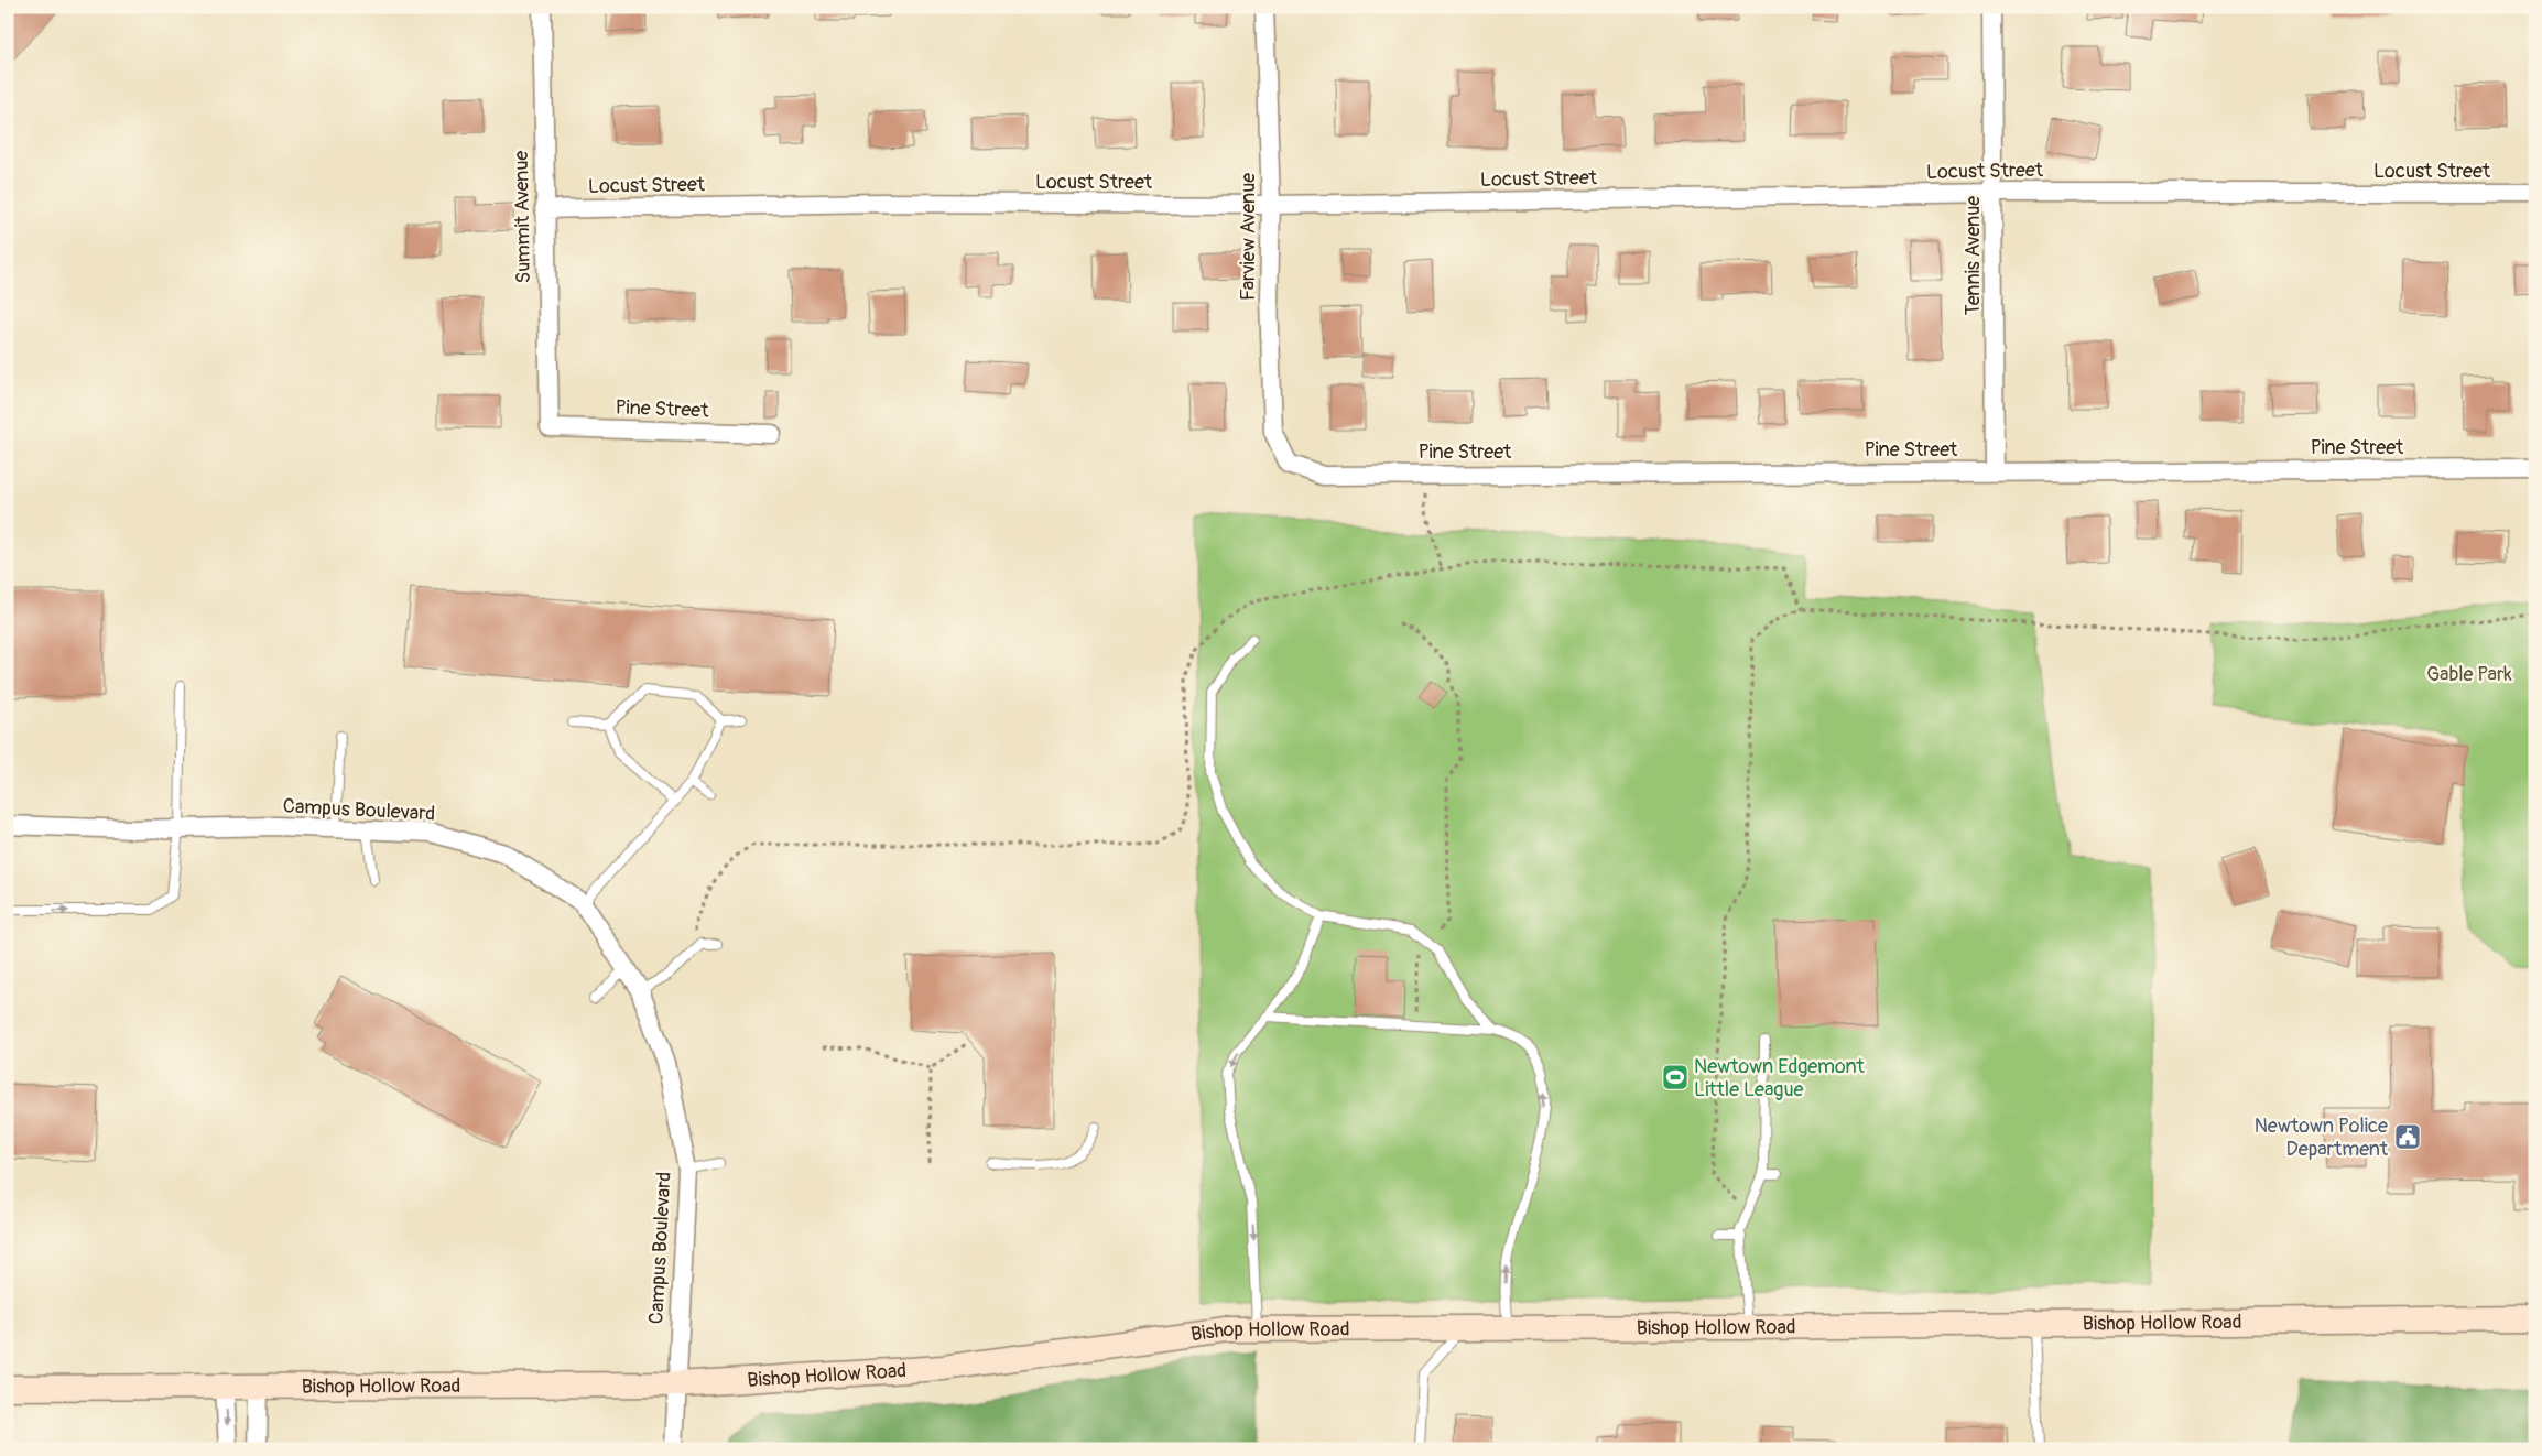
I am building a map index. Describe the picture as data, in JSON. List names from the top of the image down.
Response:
{
  "streets": {
    "street": [
      "Locust Street",
      "Summit Avenue",
      "Farview Avenue",
      "Tennis Avenue",
      "Pine Street",
      "Campus Boulevard",
      "Bishop Hollow Road"
    ]
  },
  "crossings": [
    ["Locust Street", "Summit Avenue"],
    ["Locust Street", "Farview Avenue"],
    ["Locust Street", "Tennis Avenue"],
    ["Summit Avenue", "Pine Street"],
    ["Farview Avenue", "Pine Street"],
    ["Tennis Avenue", "Pine Street"],
    ["Campus Boulevard", "Bishop Hollow Road"]
  ],
  "parks": ["Gable Park"],
  "places": {
    "sports": ["Newtown Edgemont Little League"],
    "public building": ["Newtown Police Department"]
  }
}
